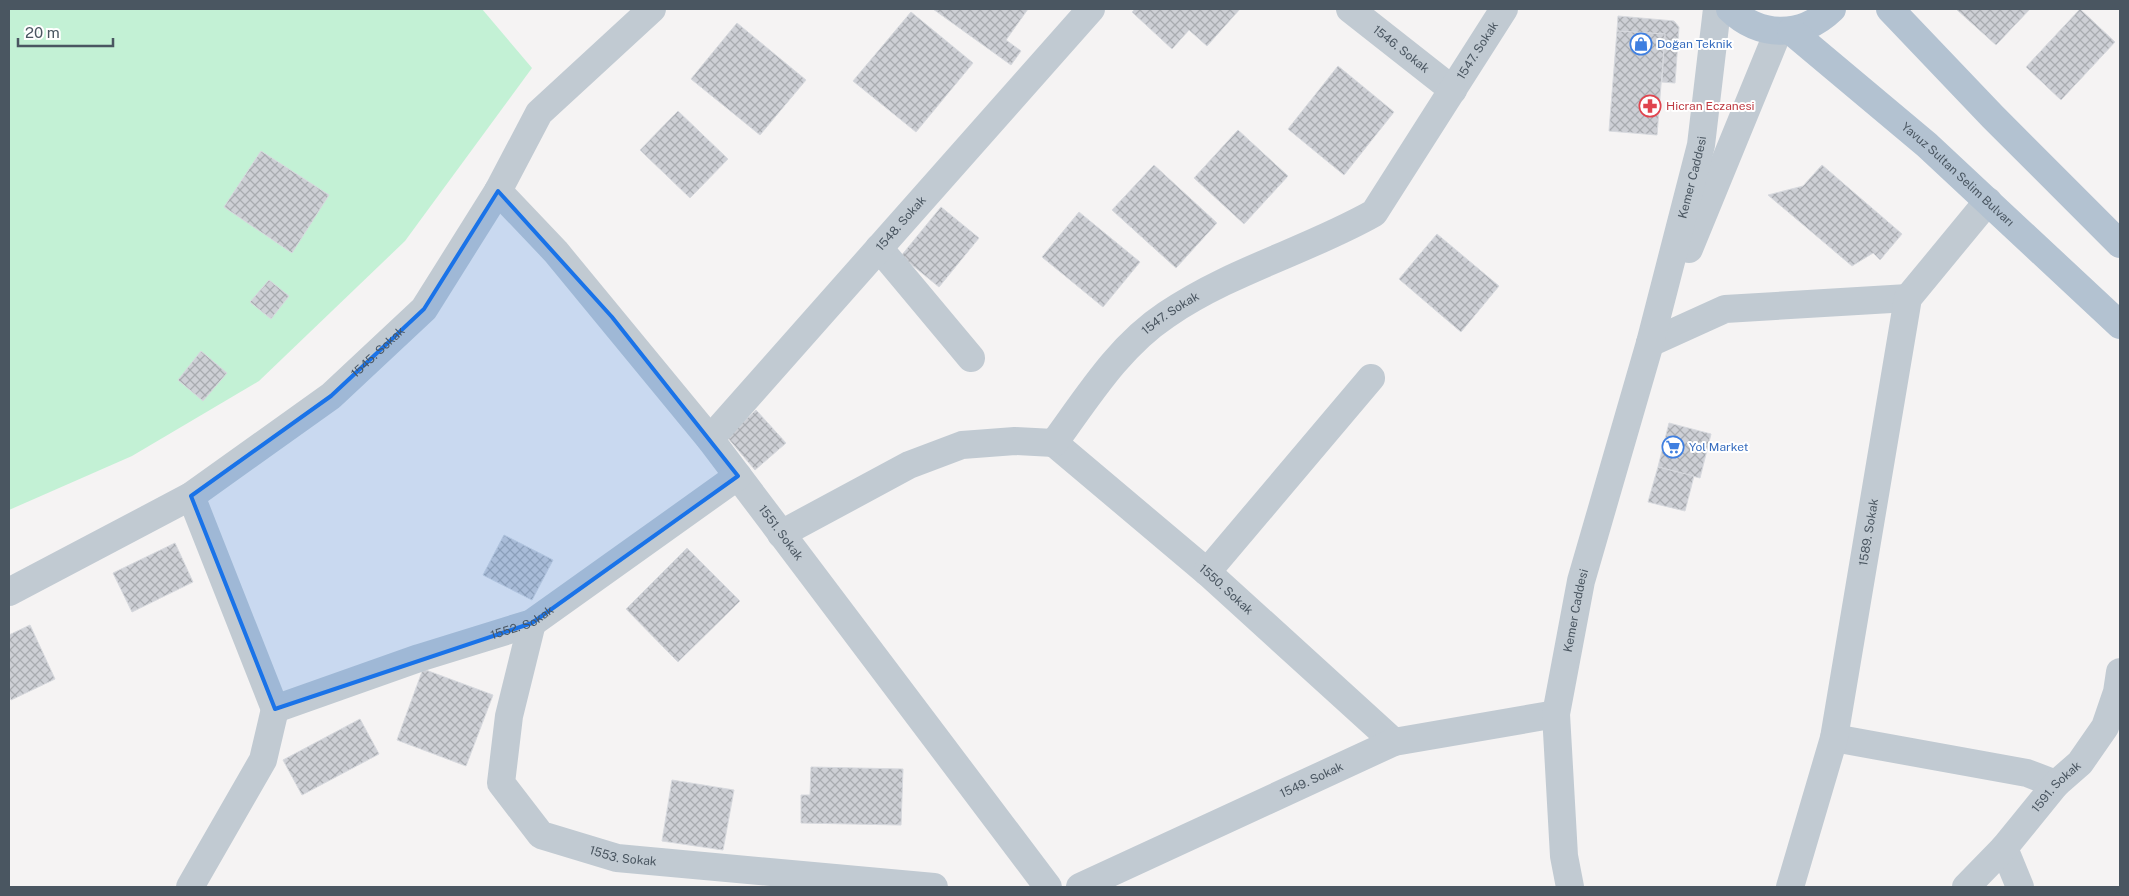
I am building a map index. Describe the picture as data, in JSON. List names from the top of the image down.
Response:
{
  "streets": {
    "main road": ["Yavuz Sultan Selim Bulvarı"],
    "street": [
      "1546. Sokak",
      "1547. Sokak",
      "Kemer Caddesi",
      "1548. Sokak",
      "1545. Sokak",
      "1551. Sokak",
      "1589. Sokak",
      "1550. Sokak",
      "1552. Sokak",
      "1549. Sokak",
      "1591. Sokak",
      "1553. Sokak"
    ]
  },
  "crossings": [
    ["1546. Sokak", "1547. Sokak"],
    ["1547. Sokak", "1550. Sokak"],
    ["Yavuz Sultan Selim Bulvarı", "Kemer Caddesi"],
    ["Kemer Caddesi", "1549. Sokak"],
    ["1548. Sokak", "1551. Sokak"],
    ["1545. Sokak", "1551. Sokak"],
    ["1551. Sokak", "1552. Sokak"],
    ["1550. Sokak", "1549. Sokak"],
    ["1552. Sokak", "1553. Sokak"]
  ],
  "places": {
    "shop": ["Doğan Teknik"],
    "pharmacy": ["Hicran Eczanesi"],
    "supermarket": ["Yol Market"]
  },
  "scale_bar": "20 m"
}
